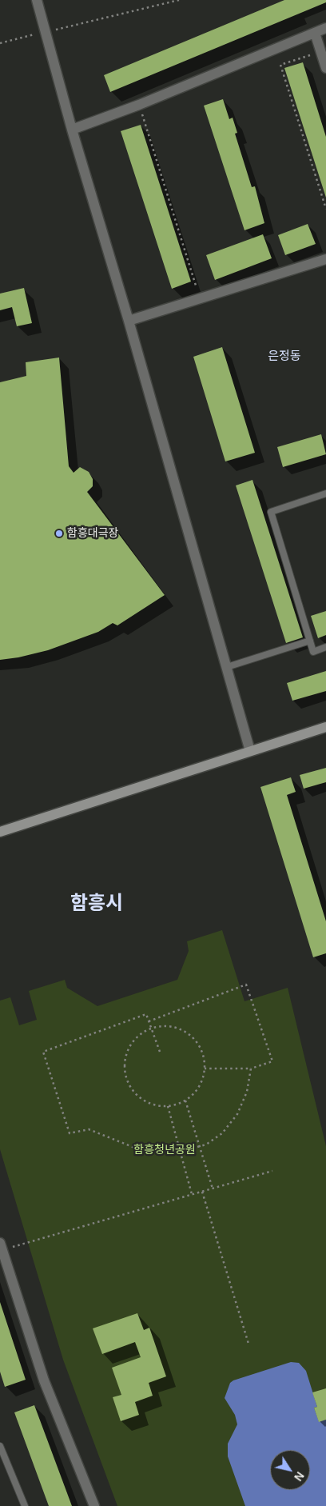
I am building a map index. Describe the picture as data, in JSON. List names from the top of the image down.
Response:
{
  "districts": ["은정동", "함흥시"],
  "parks": ["함흥청년공원"],
  "places": ["함흥대극장"],
  "north": "bottom right"
}
